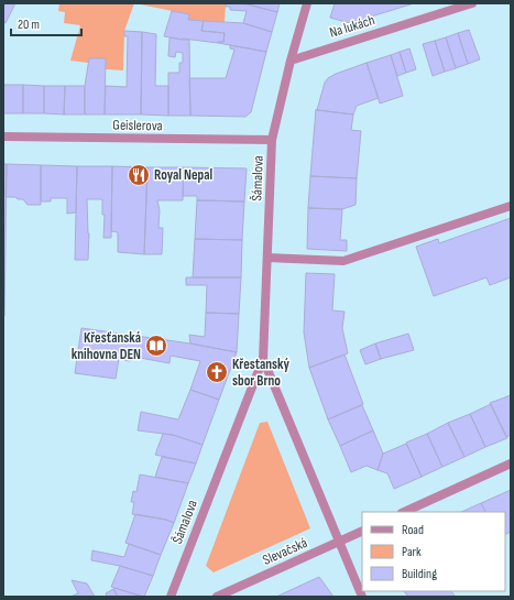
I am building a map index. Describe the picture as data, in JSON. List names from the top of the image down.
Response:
{
  "streets": {
    "street": [
      "Na lukách",
      "Geislerova",
      "Šámalova",
      "Slevačská"
    ]
  },
  "crossings": [
    ["Na lukách", "Šámalova"],
    ["Geislerova", "Šámalova"],
    ["Šámalova", "Slevačská"]
  ],
  "places": {
    "restaurant": ["Royal Nepal"],
    "library": ["Křesťanská knihovna DEN"],
    "church": ["Křestanský sbor Brno"]
  },
  "legend": ["Road", "Park", "Building"],
  "scale_bar": "20 m"
}
